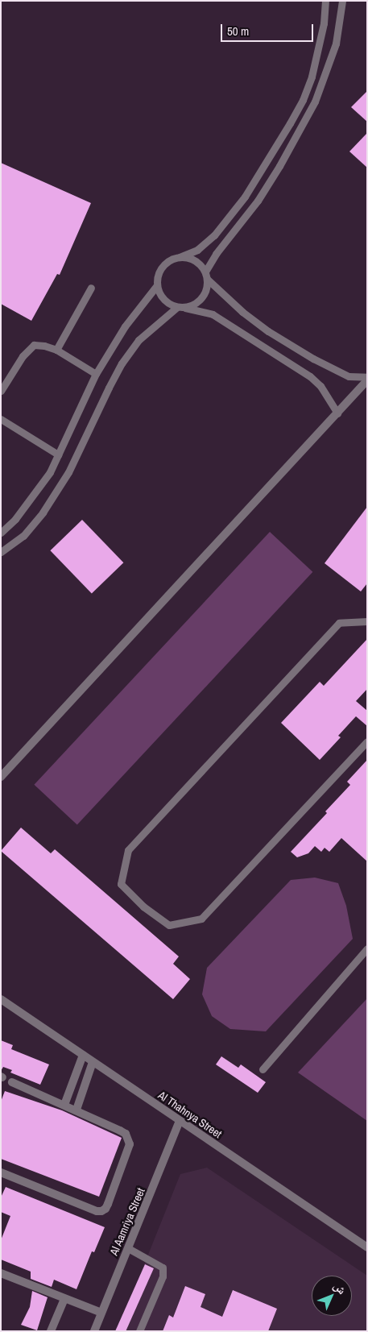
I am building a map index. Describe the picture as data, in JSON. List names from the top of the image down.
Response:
{
  "streets": {
    "street": ["Al Thahnya Street", "Al Aamriya Street"]
  },
  "crossings": [
    ["Al Thahnya Street", "Al Aamriya Street"]
  ],
  "scale_bar": "50 m",
  "north": "top right"
}
